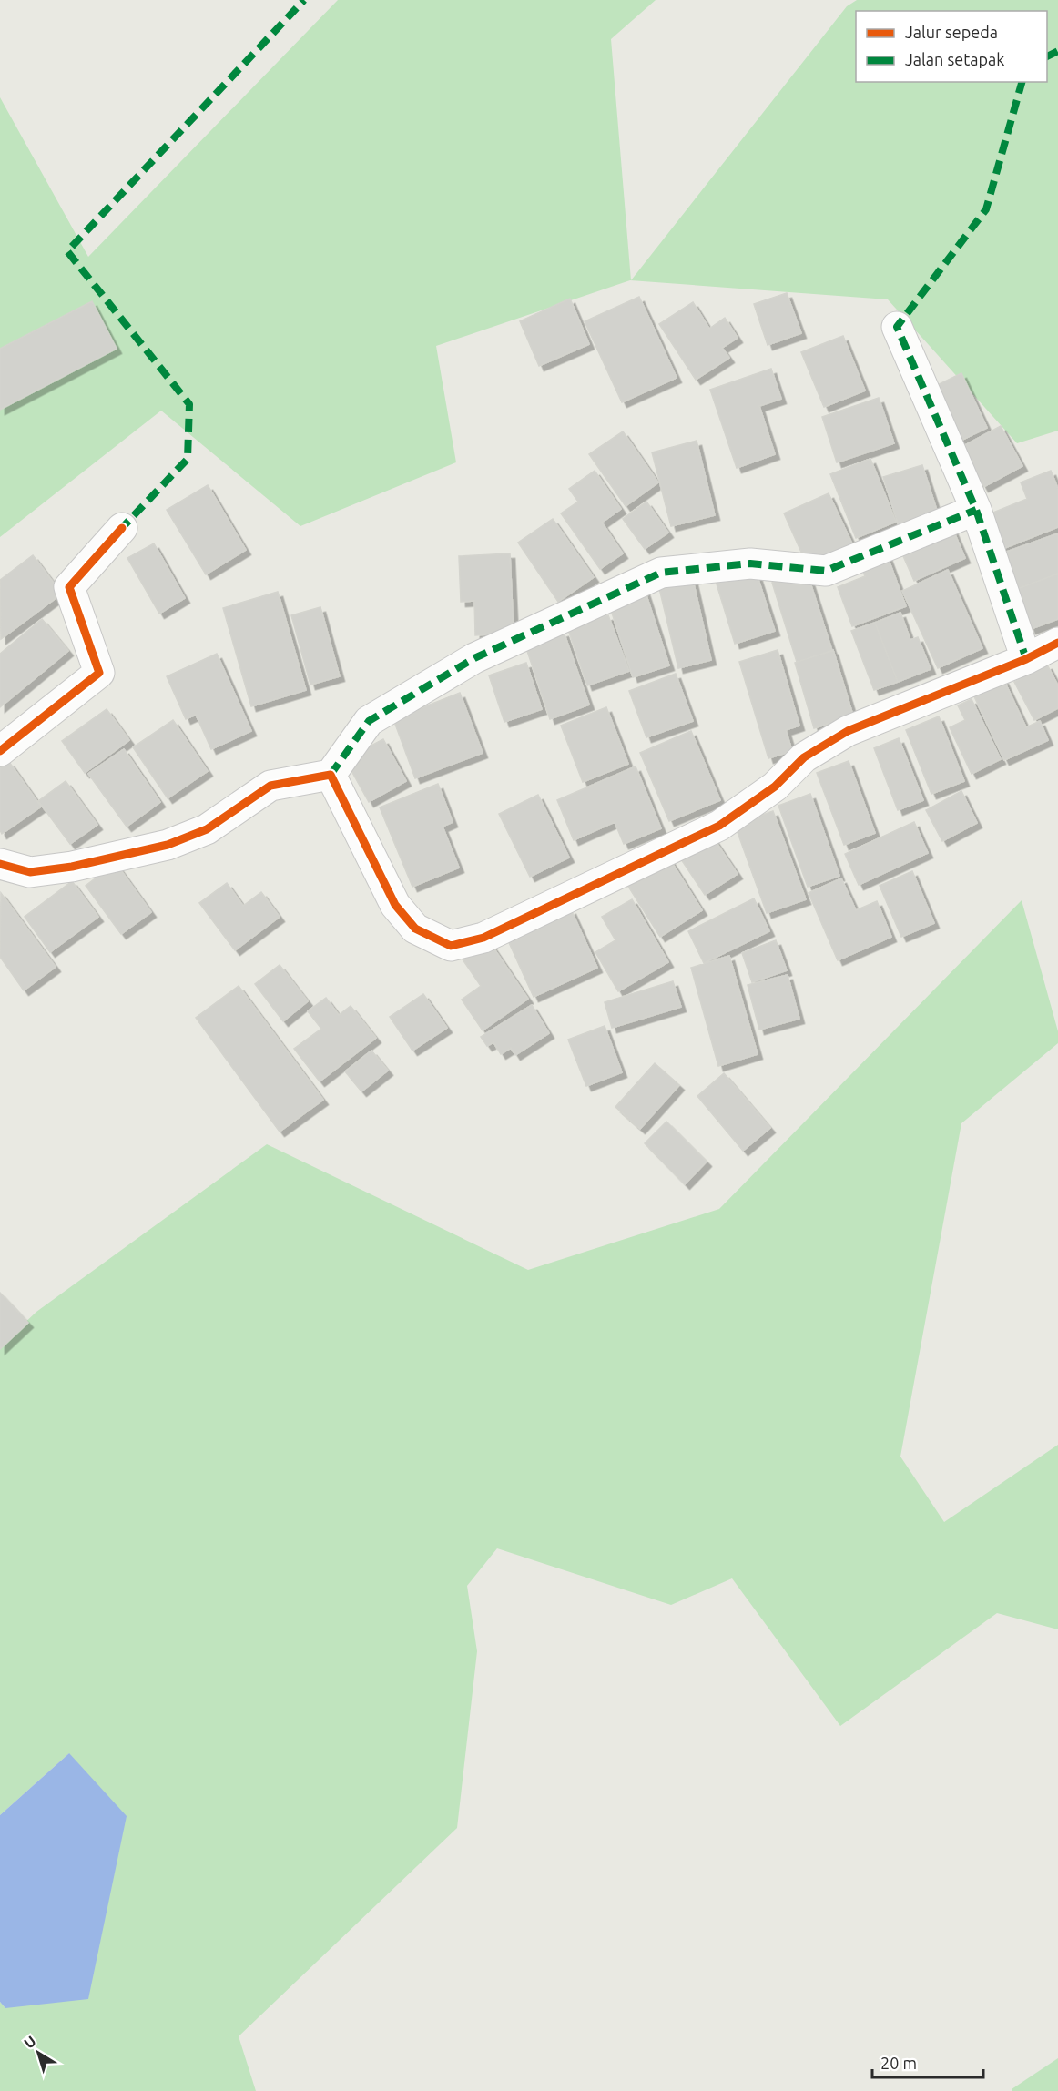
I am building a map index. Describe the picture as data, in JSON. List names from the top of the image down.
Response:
{
  "legend": ["Jalur sepeda", "Jalan setapak"],
  "scale_bar": "20 m",
  "north": "top left"
}
